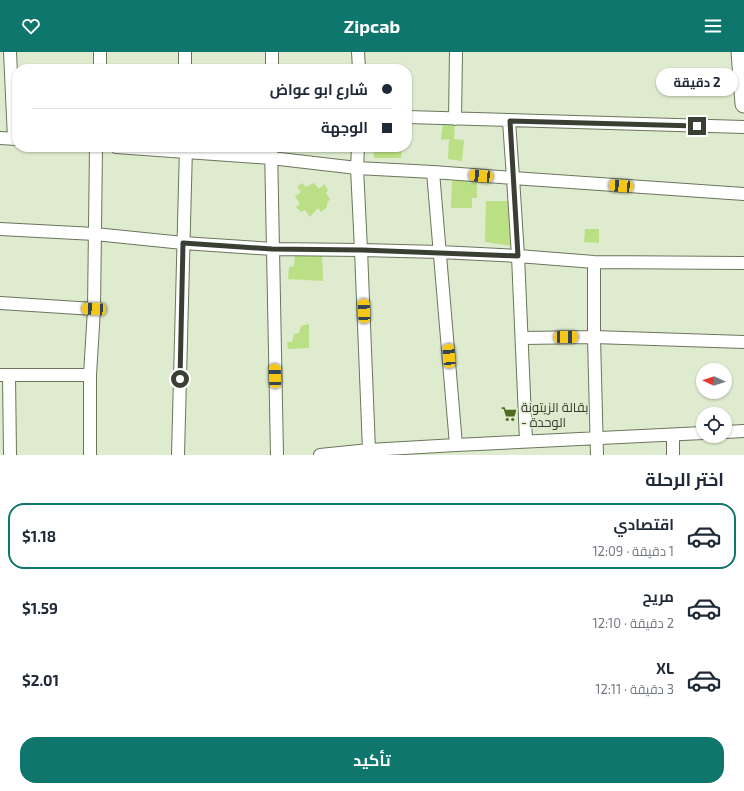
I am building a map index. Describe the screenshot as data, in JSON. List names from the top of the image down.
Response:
{
  "places": {
    "supermarket": ["بقالة الزيتونة - الوحدة"]
  },
  "north": "left",
  "page": {
    "header": "Zipcab",
    "banner": ["شارع ابو عواض", "الوجهة"],
    "bubble": "2 دقيقة",
    "heading": "اختر الرحلة",
    "list": [
      {
        "name": "اقتصادي",
        "note": "1 دقيقة · 12:09",
        "value": "$1.18"
      },
      {
        "name": "مريح",
        "note": "2 دقيقة · 12:10",
        "value": "$1.59"
      },
      {
        "name": "XL",
        "note": "3 دقيقة · 12:11",
        "value": "$2.01"
      }
    ],
    "buttons": "تأكيد"
  }
}
